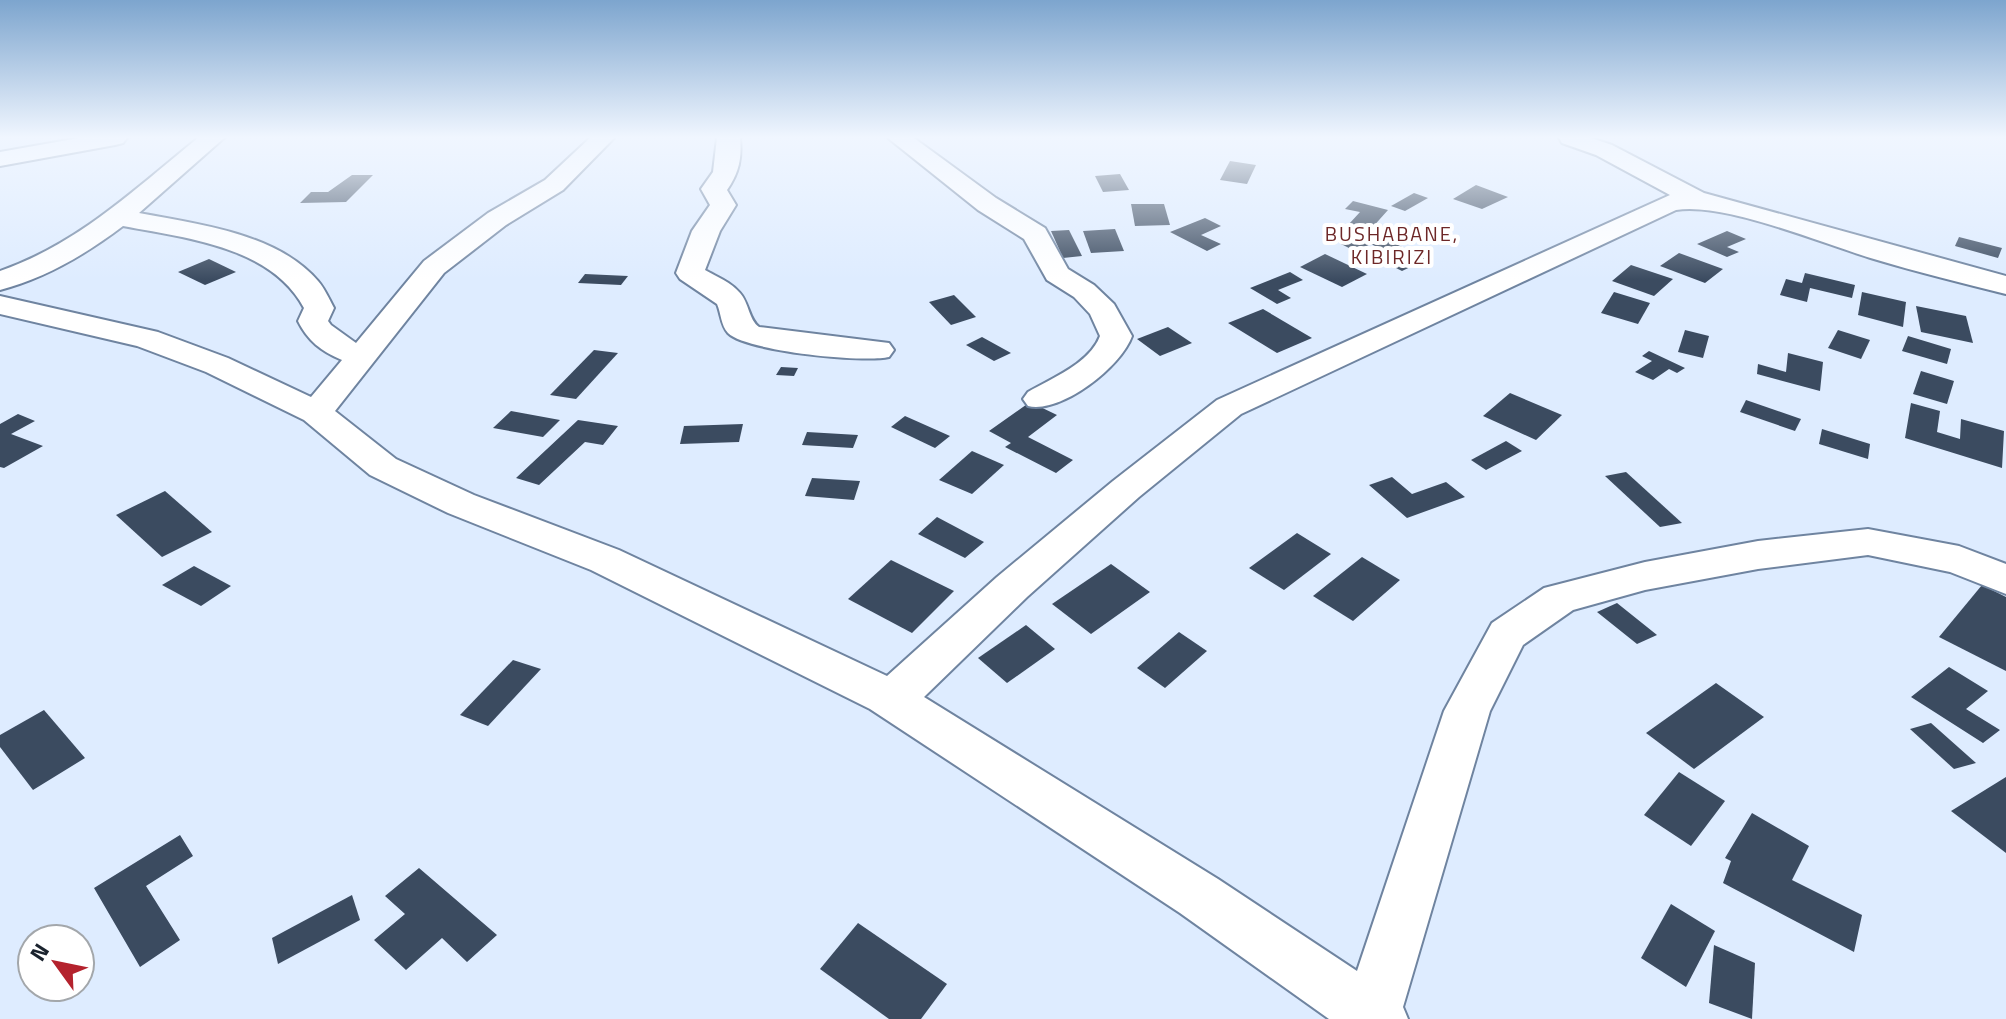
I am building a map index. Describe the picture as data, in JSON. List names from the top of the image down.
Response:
{
  "districts": ["BUSHABANE, KIBIRIZI"],
  "north": "top left"
}
